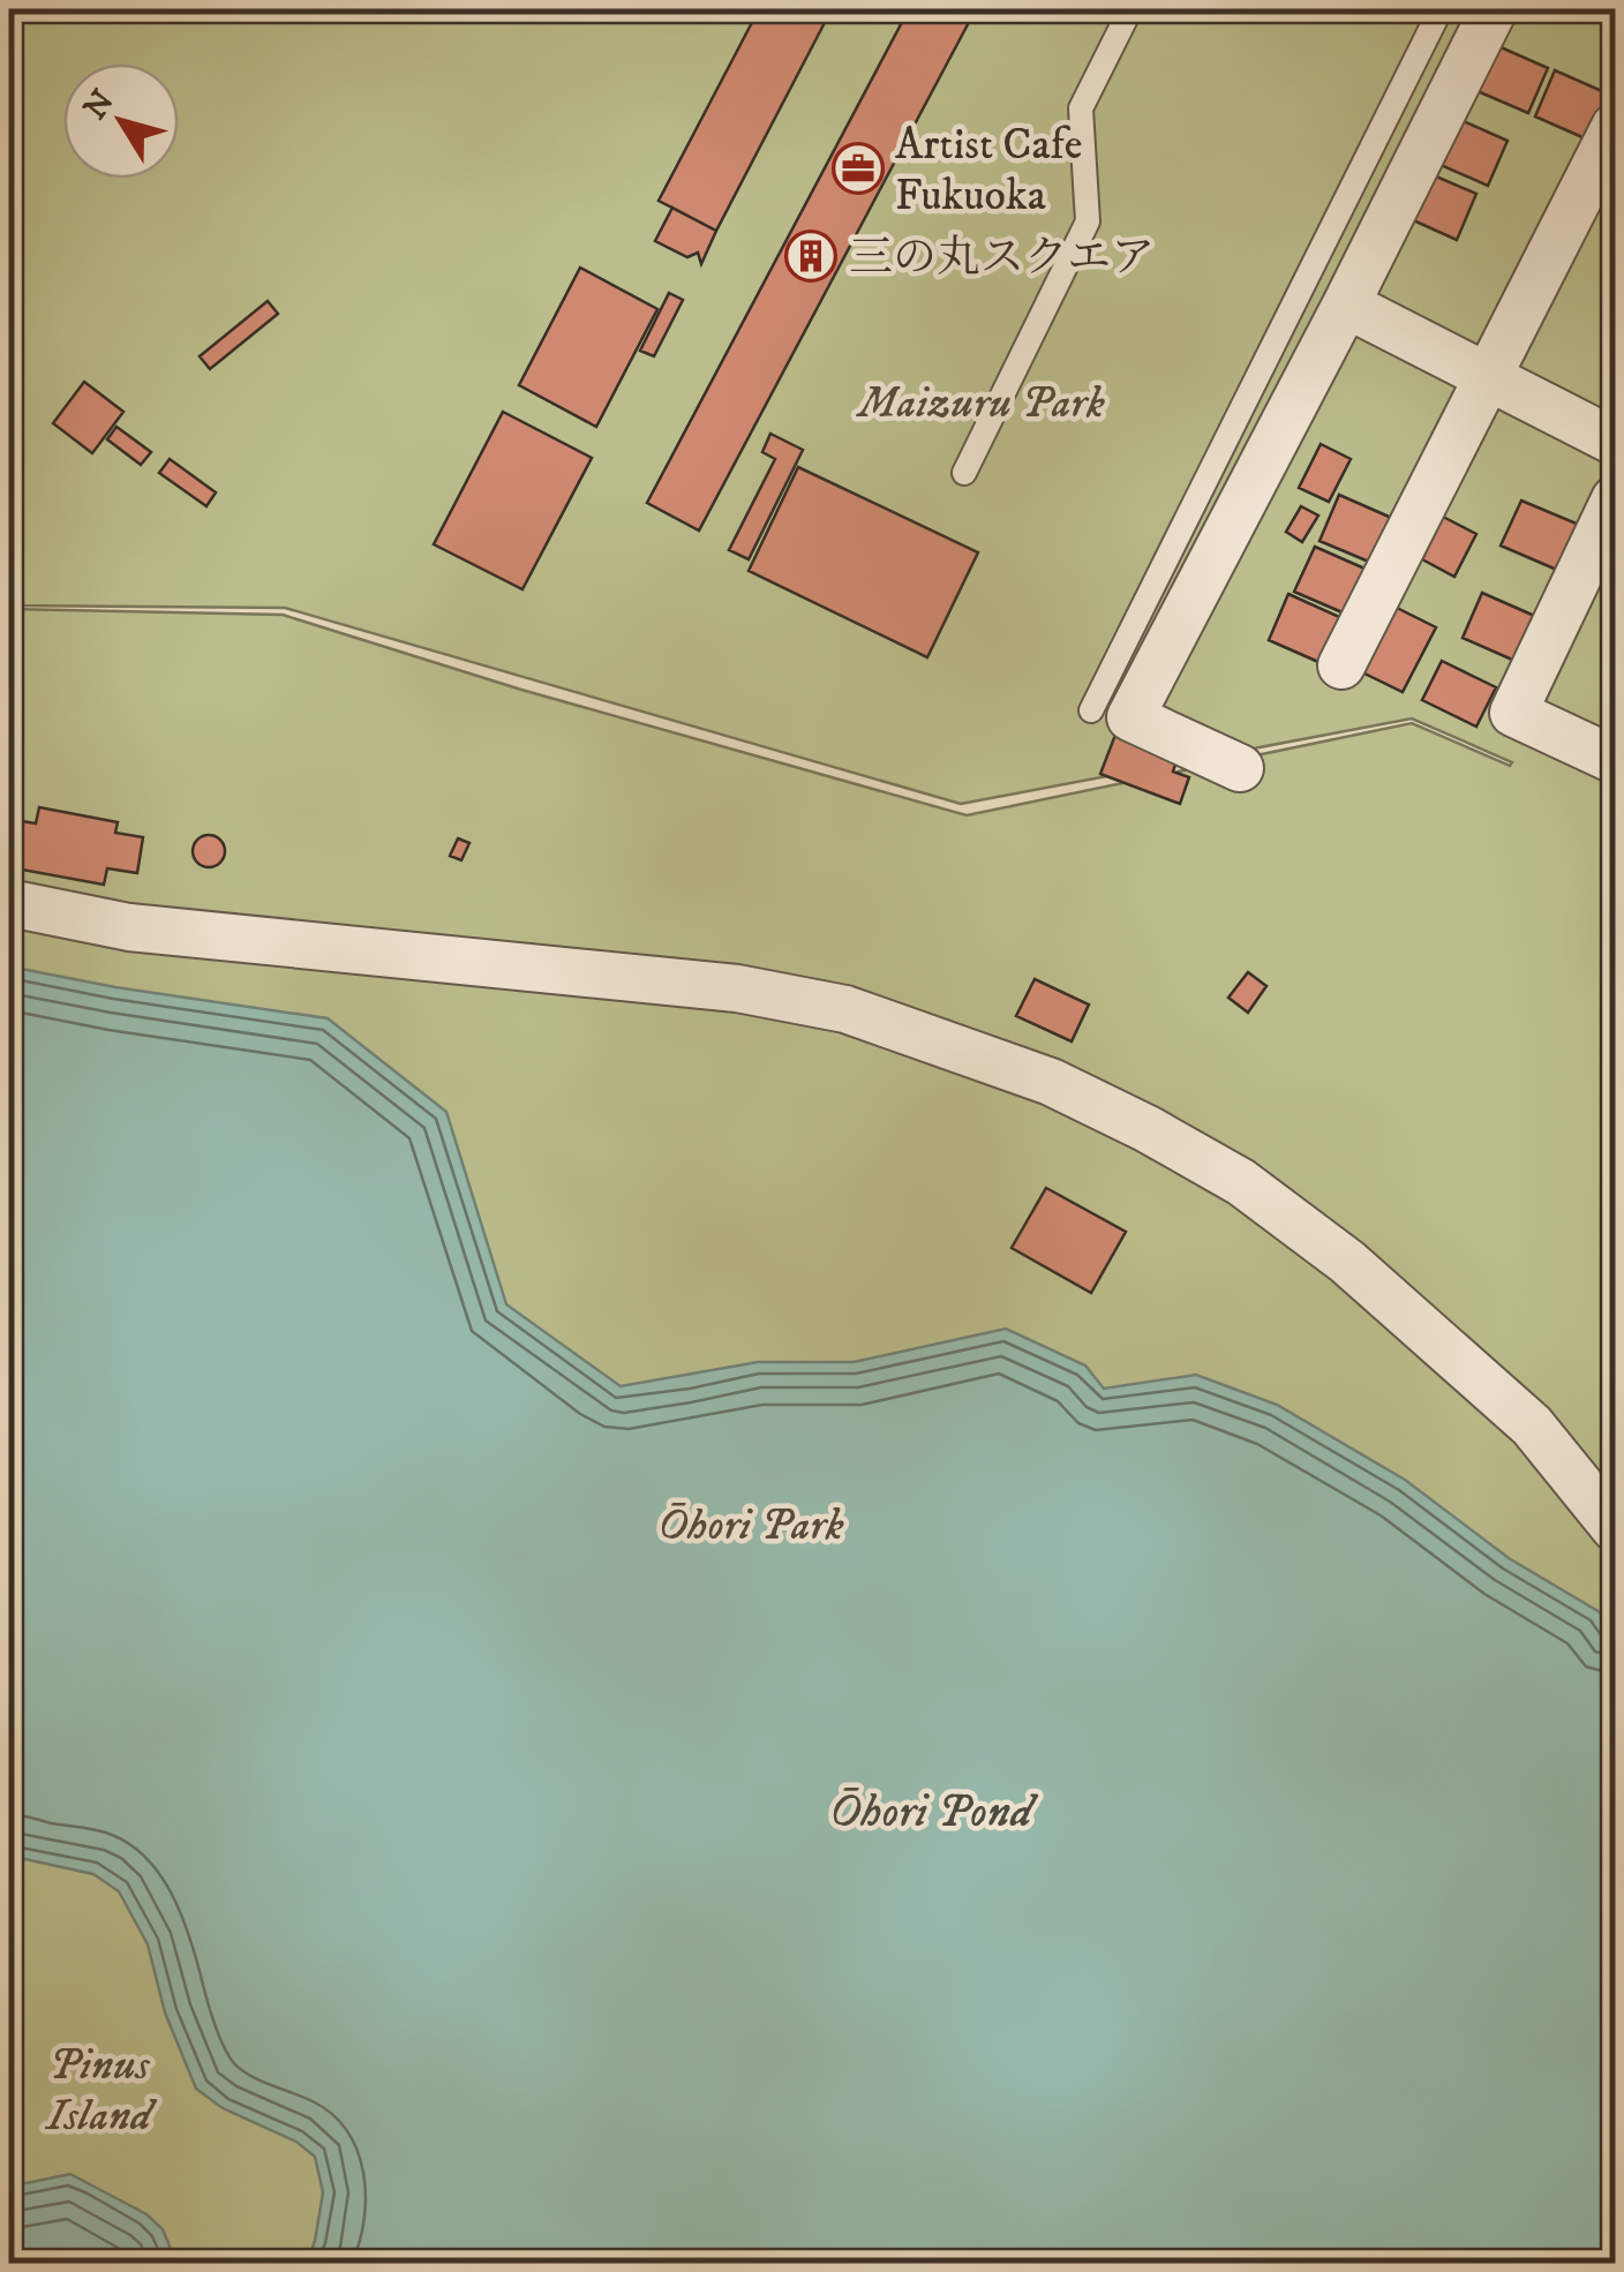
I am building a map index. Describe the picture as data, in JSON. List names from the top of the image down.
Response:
{
  "water": ["Ōhori Pond"],
  "parks": ["Maizuru Park", "Ōhori Park", "Pinus Island"],
  "places": {
    "office": ["Artist Cafe Fukuoka"],
    "building": ["三の丸スクエア"]
  },
  "north": "top left"
}
